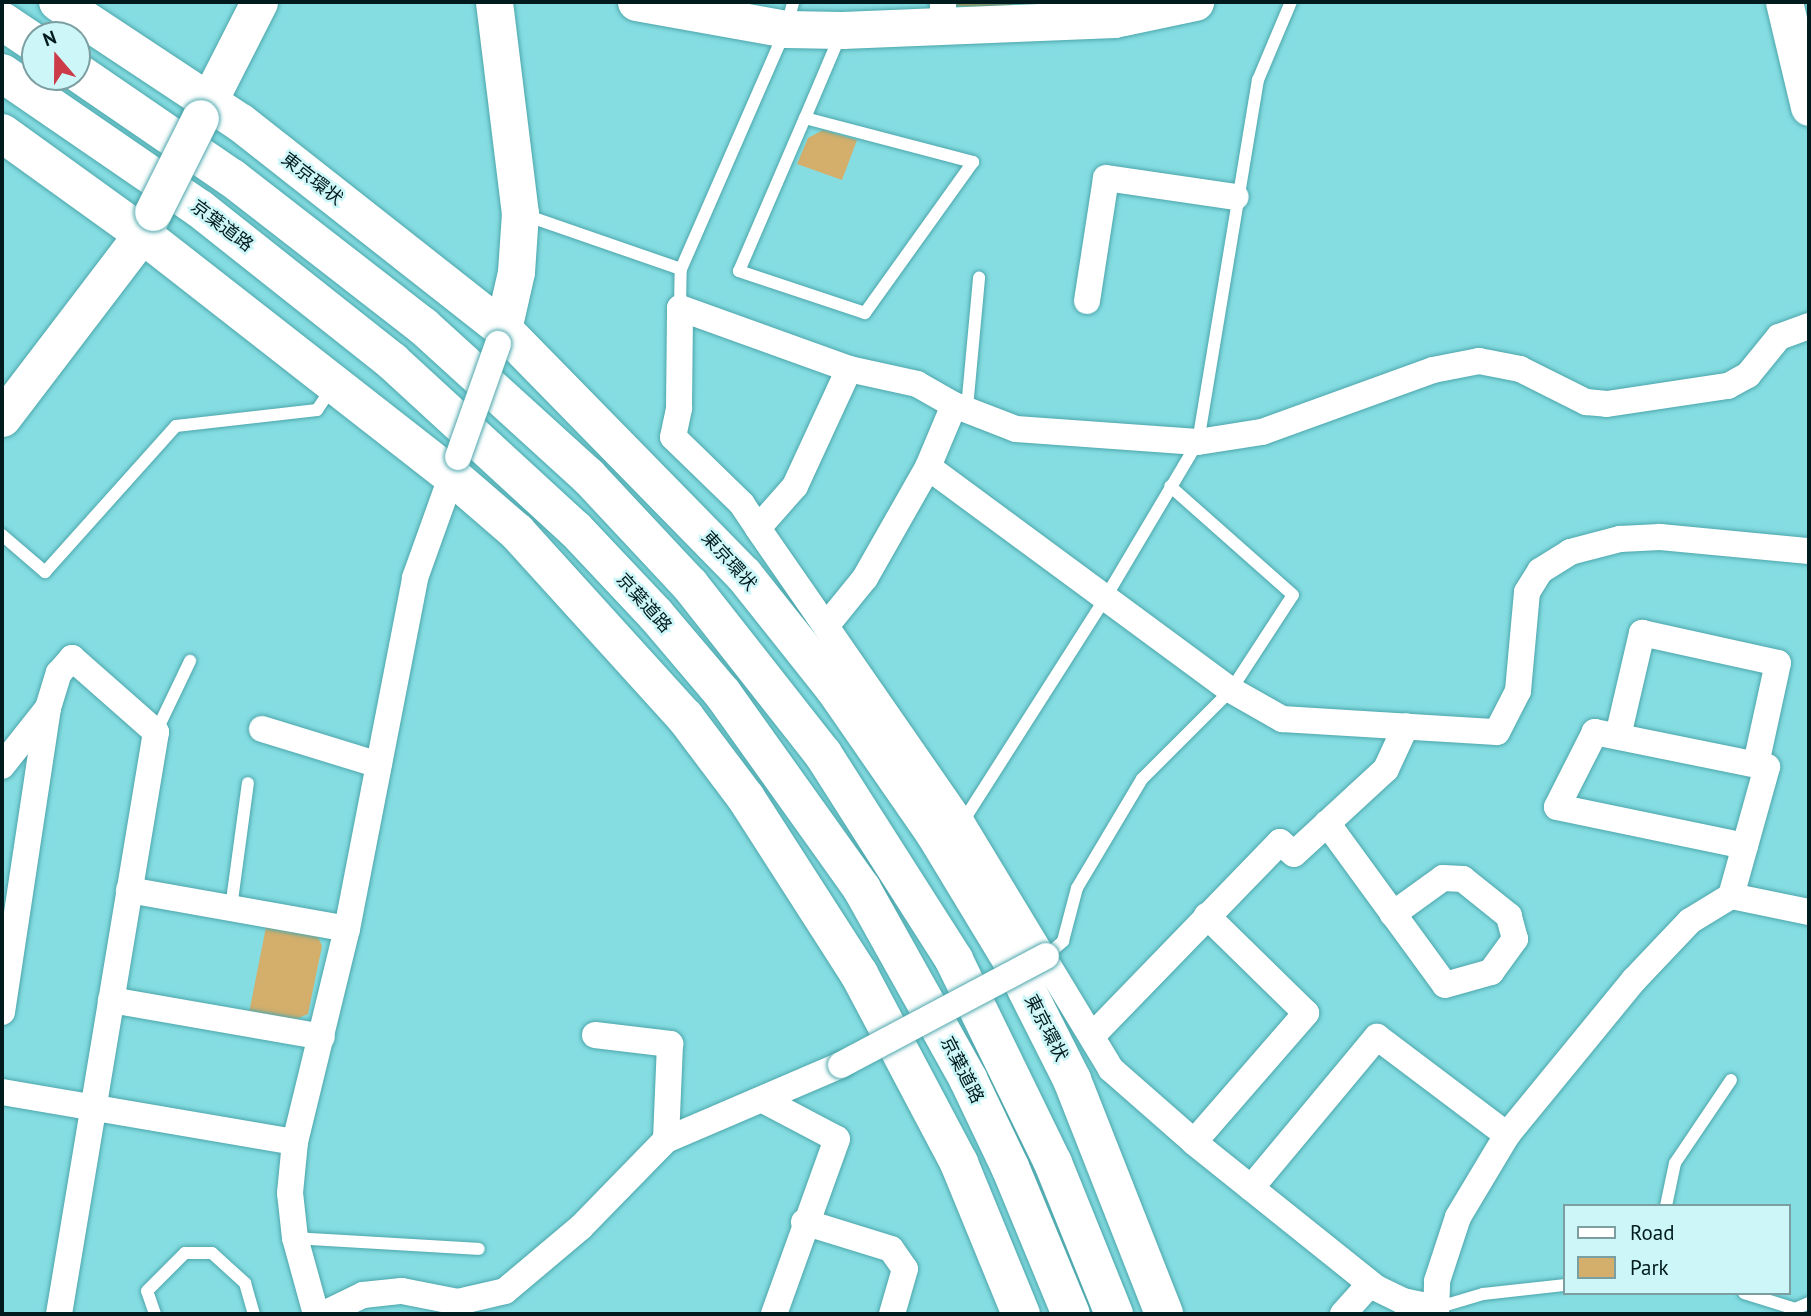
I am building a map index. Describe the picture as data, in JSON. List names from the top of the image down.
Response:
{
  "streets": {
    "highway": ["東京環状", "京葉道路"]
  },
  "legend": ["Road", "Park"],
  "north": "top"
}
